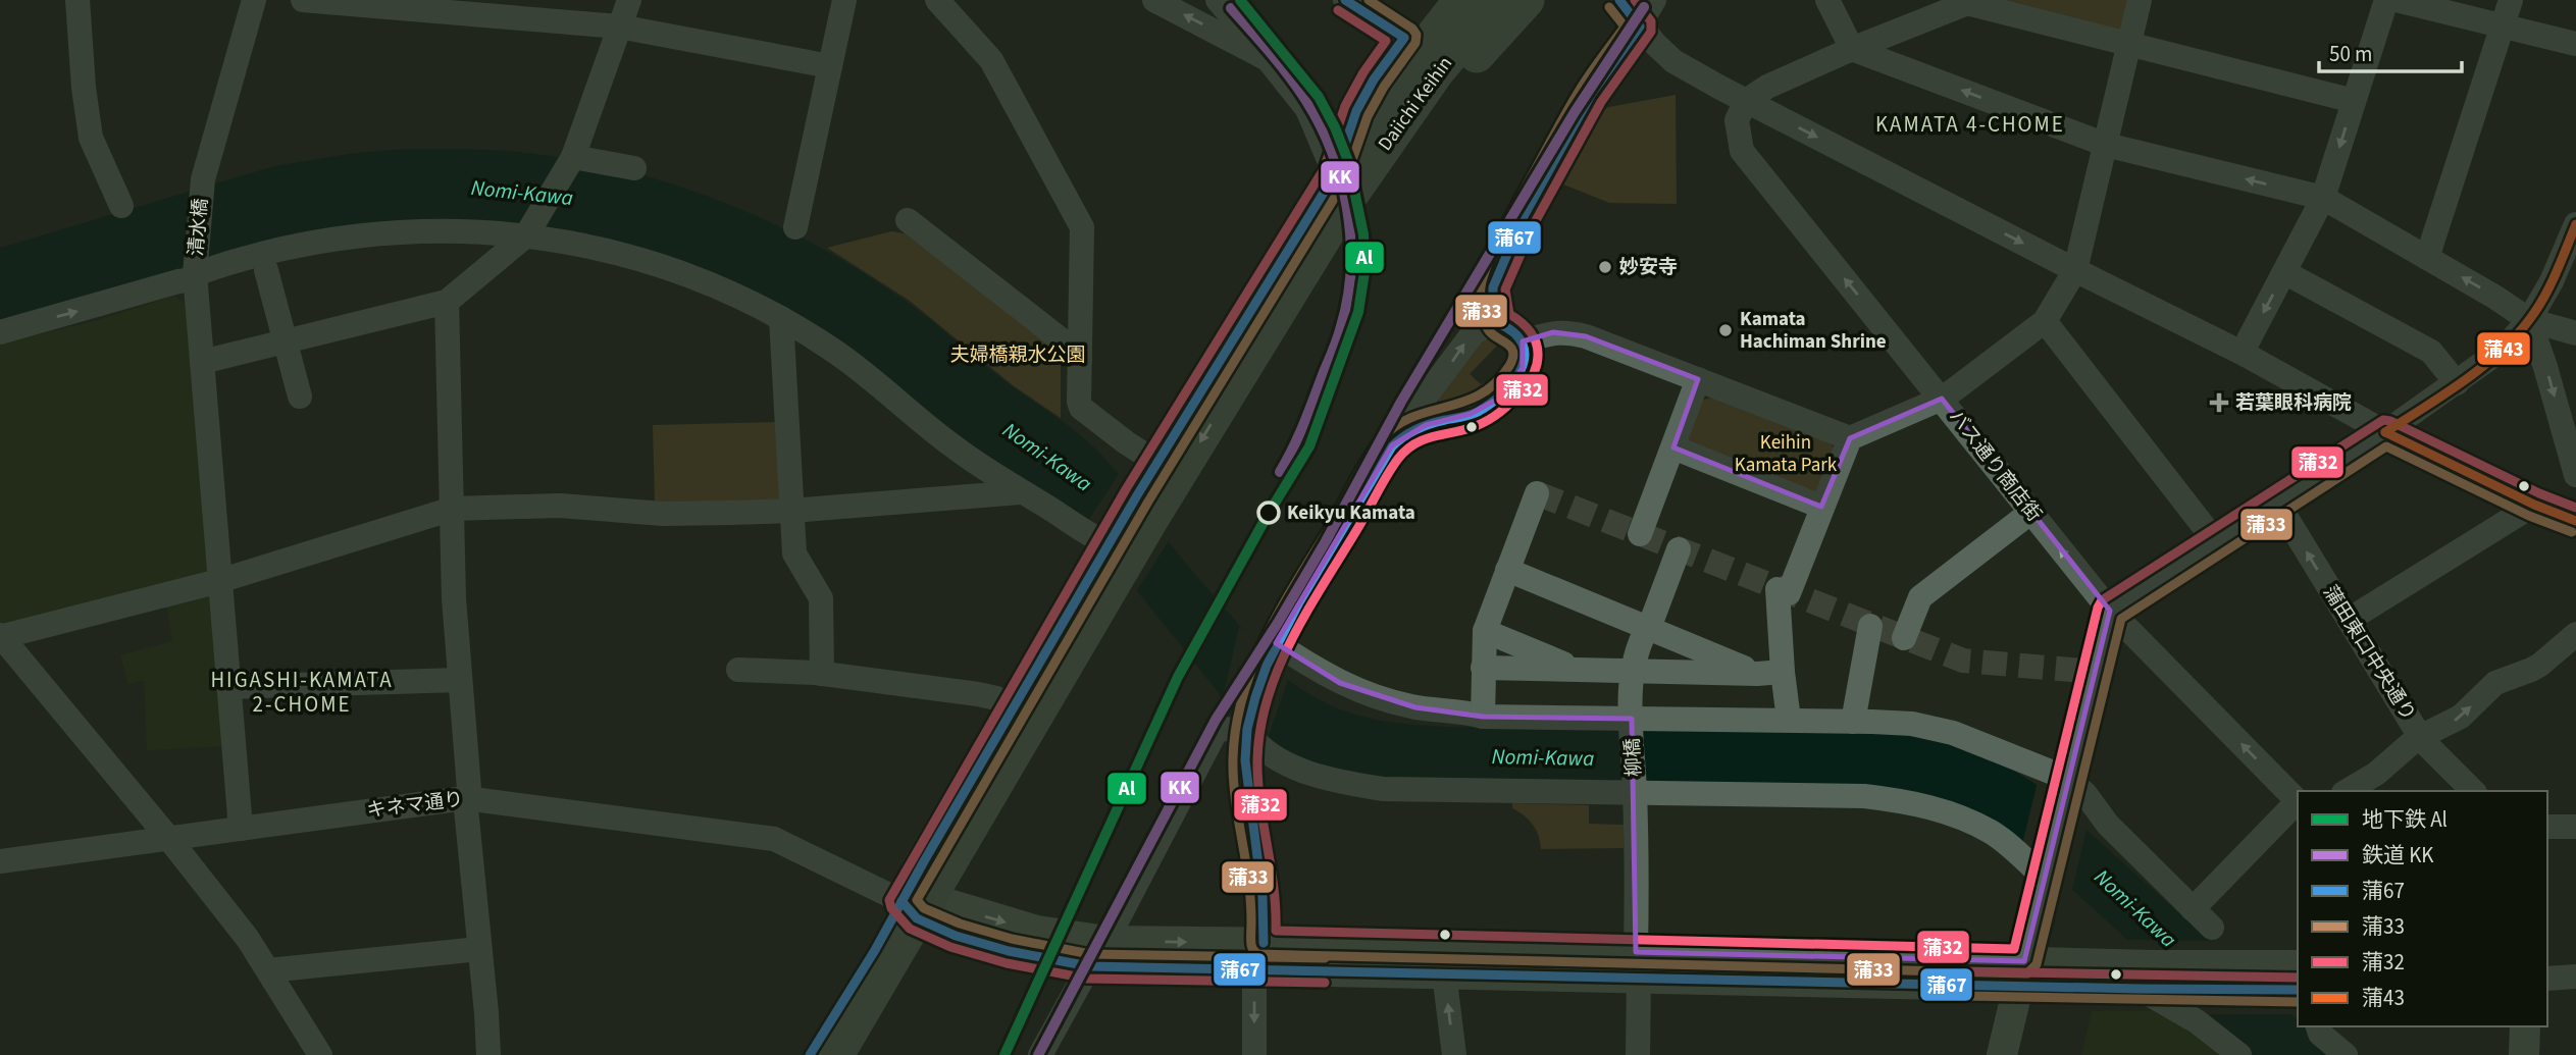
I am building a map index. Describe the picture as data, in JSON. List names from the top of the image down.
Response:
{
  "streets": {
    "highway": ["Daiichi Keihin"],
    "street": [
      "清水橋",
      "バス通り商店街",
      "蒲田東口中央通り",
      "柳橋",
      "キネマ通り"
    ]
  },
  "crossings": [
    ["Daiichi Keihin", "キネマ通り"],
    ["清水橋", "キネマ通り"]
  ],
  "one_way": ["蒲田東口中央通り"],
  "districts": ["KAMATA 4-CHOME", "HIGASHI-KAMATA 2-CHOME"],
  "water": ["Nomi-Kawa"],
  "parks": ["夫婦橋親水公園", "Keihin Kamata Park"],
  "places": {
    "other": ["妙安寺", "Kamata Hachiman Shrine", "Keikyu Kamata"],
    "health": ["若葉眼科病院"]
  },
  "lines": [
    "metro line Al",
    "transit line 蒲67",
    "transit line 蒲33",
    "transit line 蒲32",
    "rail line KK",
    "transit line 蒲43"
  ],
  "legend": [
    "地下鉄 Al",
    "鉄道 KK",
    "蒲67",
    "蒲33",
    "蒲32",
    "蒲43"
  ],
  "scale_bar": "50 m"
}
